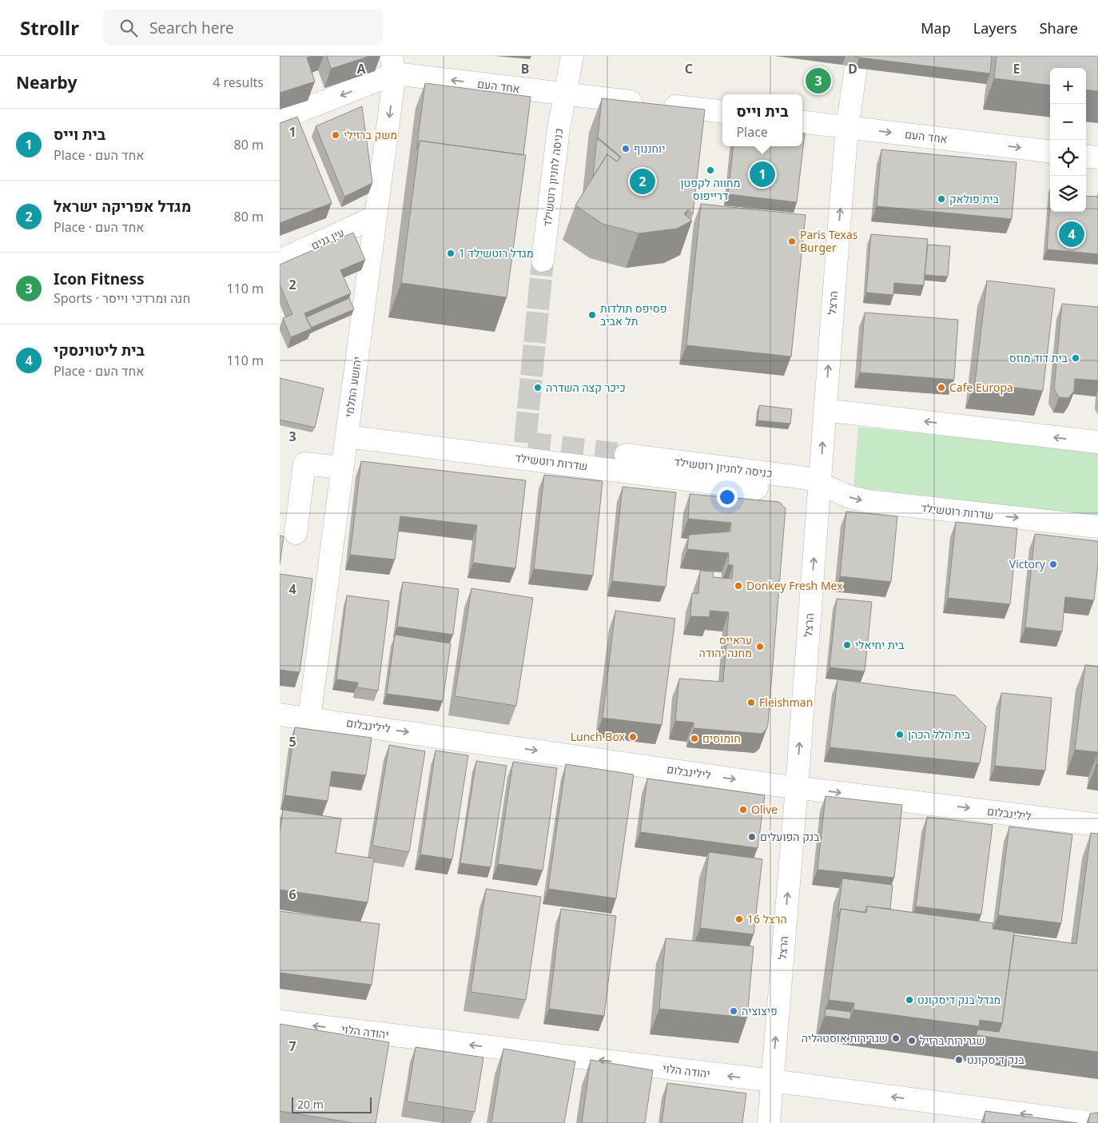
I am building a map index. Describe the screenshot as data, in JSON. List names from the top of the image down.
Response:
{
  "streets": {
    "street": [
      "אחד העם",
      "כניסה לחניון רוטשילד",
      "עין גנים",
      "הרצל",
      "יהושע התלמי",
      "שדרות רוטשילד",
      "לילינבלום",
      "יהודה הלוי"
    ]
  },
  "crossings": [
    ["אחד העם", "כניסה לחניון רוטשילד"],
    ["אחד העם", "הרצל"],
    ["אחד העם", "יהושע התלמי"],
    ["כניסה לחניון רוטשילד", "הרצל"],
    ["כניסה לחניון רוטשילד", "שדרות רוטשילד"],
    ["עין גנים", "יהושע התלמי"],
    ["הרצל", "שדרות רוטשילד"],
    ["הרצל", "לילינבלום"],
    ["הרצל", "יהודה הלוי"],
    ["יהושע התלמי", "שדרות רוטשילד"],
    ["יהושע התלמי", "לילינבלום"]
  ],
  "one_way": ["הרצל", "לילינבלום", "יהודה הלוי"],
  "places": [
    "משק ברזילי",
    "יוחננוף",
    "מחווה לקפטן דרייפוס",
    "בית פולאק",
    "Paris Texas Burger",
    "מגדל רוטשילד 1",
    "פסיפס תולדות תל אביב",
    "בית דוד מוזס",
    "כיכר קצה השדרה",
    "Cafe Europa",
    "Victory",
    "Donkey Fresh Mex",
    "בית יחיאלי",
    "עראייס מחנה יהודה",
    "Fleishman",
    "בית הלל הכהן",
    "Lunch Box",
    "חומוסים",
    "Olive",
    "בנק הפועלים",
    "הרצל 16",
    "מגדל בנק דיסקונט",
    "פיצוציה",
    "שגרירות אוסטרליה",
    "שגרירות ברזיל",
    "בנק דיסקונט"
  ],
  "scale_bar": "20 m",
  "page": {
    "header": "Strollr",
    "search": "Search here",
    "nav": ["Map", "Layers", "Share"],
    "heading": ["Nearby", "4 results"],
    "pins": [
      "3",
      "1",
      "2",
      "4"
    ],
    "map_buttons": ["+", "−"],
    "popup": ["בית וייס", "Place"],
    "list": [
      {
        "mark": "1",
        "name": "בית וייס",
        "note": "Place · אחד העם",
        "value": "80 m"
      },
      {
        "mark": "2",
        "name": "מגדל אפריקה ישראל",
        "note": "Place · אחד העם",
        "value": "80 m"
      },
      {
        "mark": "3",
        "name": "Icon Fitness",
        "note": "Sports · חנה ומרדכי וייסר",
        "value": "110 m"
      },
      {
        "mark": "4",
        "name": "בית ליטוינסקי",
        "note": "Place · אחד העם",
        "value": "110 m"
      }
    ],
    "scale": "20 m"
  },
  "grid": {
    "columns": [
      "A",
      "B",
      "C",
      "D",
      "E"
    ],
    "rows": [
      "1",
      "2",
      "3",
      "4",
      "5",
      "6",
      "7"
    ]
  }
}
